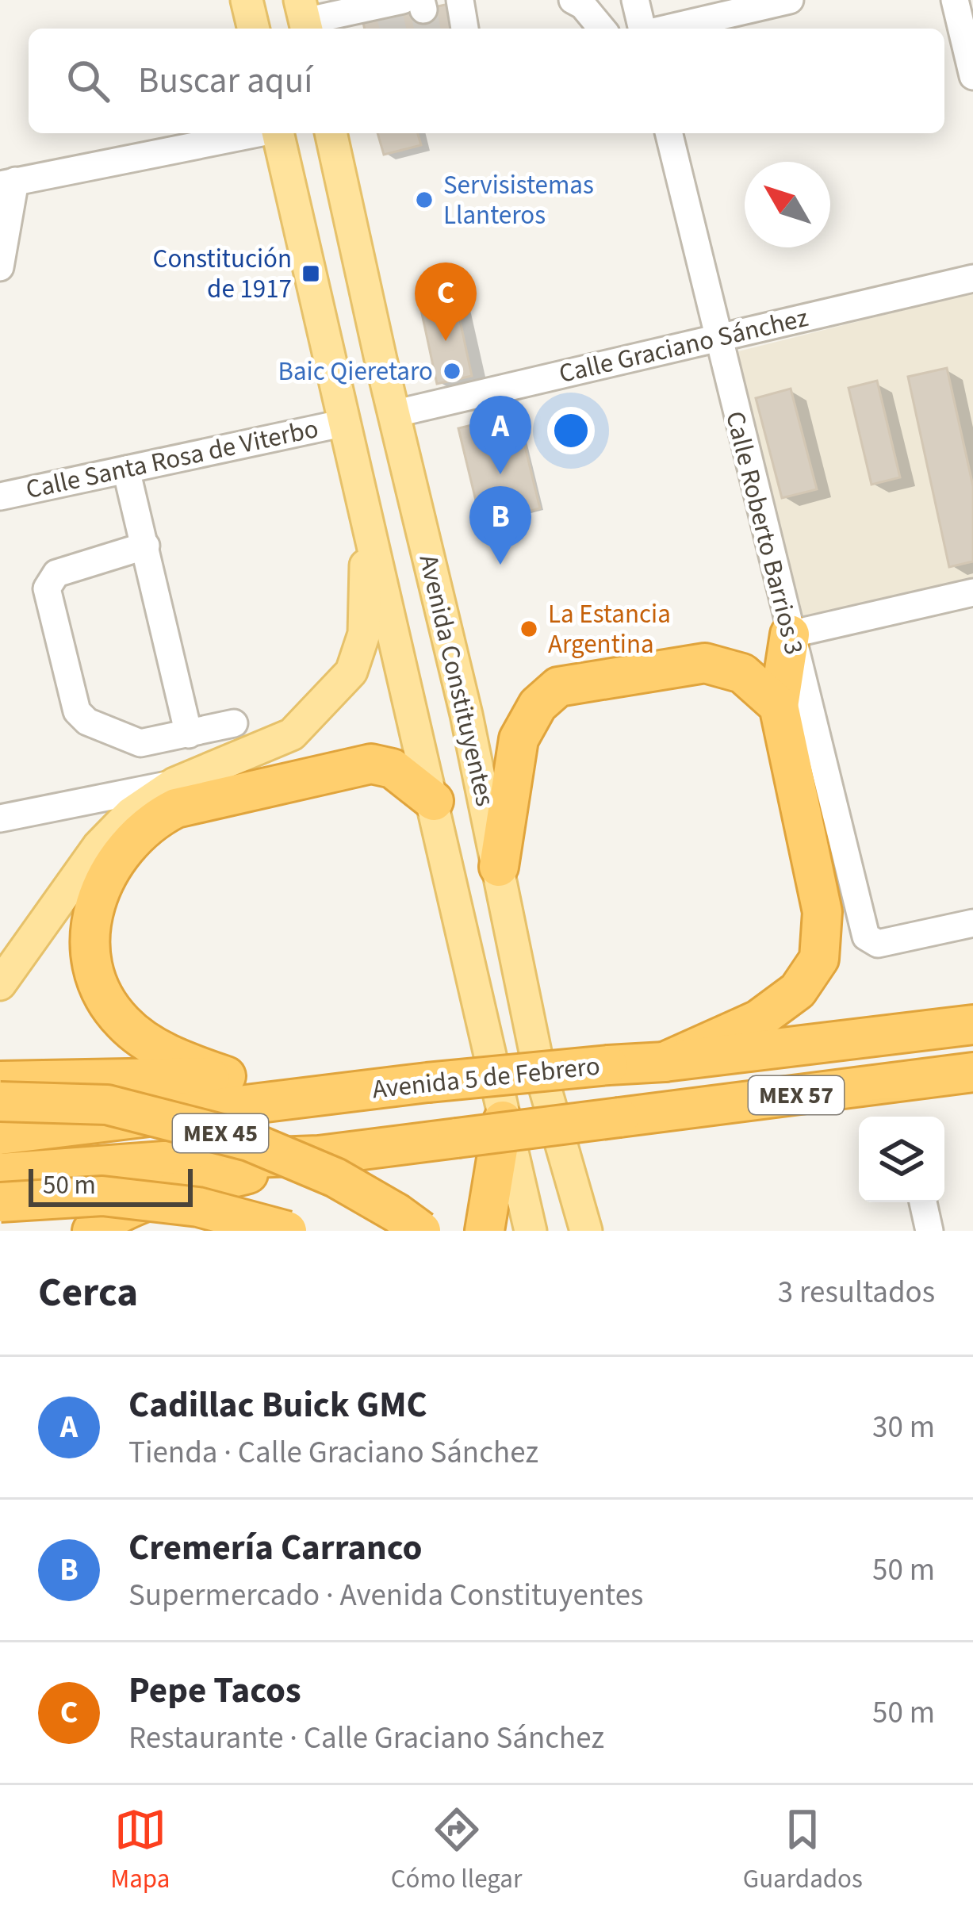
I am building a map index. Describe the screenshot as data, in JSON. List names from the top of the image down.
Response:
{
  "streets": {
    "highway": ["Avenida 5 de Febrero", "MEX 57", "MEX 45"],
    "main road": ["Avenida Constituyentes"],
    "street": ["Calle Graciano Sánchez", "Calle Santa Rosa de Viterbo", "Calle Roberto Barrios 3"]
  },
  "crossings": [
    ["Calle Graciano Sánchez", "Calle Roberto Barrios 3"],
    ["Calle Graciano Sánchez", "Avenida Constituyentes"],
    ["Calle Santa Rosa de Viterbo", "Avenida Constituyentes"]
  ],
  "places": {
    "other": ["Servisistemas Llanteros", "Baic Qieretaro", "La Estancia Argentina"],
    "transit": ["Constitución de 1917"]
  },
  "scale_bar": "50 m",
  "north": "top left",
  "page": {
    "search": "Buscar aquí",
    "pins": ["C", "A", "B"],
    "scale": "50 m",
    "heading": ["Cerca", "3 resultados"],
    "list": [
      {
        "mark": "A",
        "name": "Cadillac Buick GMC",
        "note": "Tienda · Calle Graciano Sánchez",
        "value": "30 m"
      },
      {
        "mark": "B",
        "name": "Cremería Carranco",
        "note": "Supermercado · Avenida Constituyentes",
        "value": "50 m"
      },
      {
        "mark": "C",
        "name": "Pepe Tacos",
        "note": "Restaurante · Calle Graciano Sánchez",
        "value": "50 m"
      }
    ],
    "nav": ["Mapa", "Cómo llegar", "Guardados"]
  }
}
